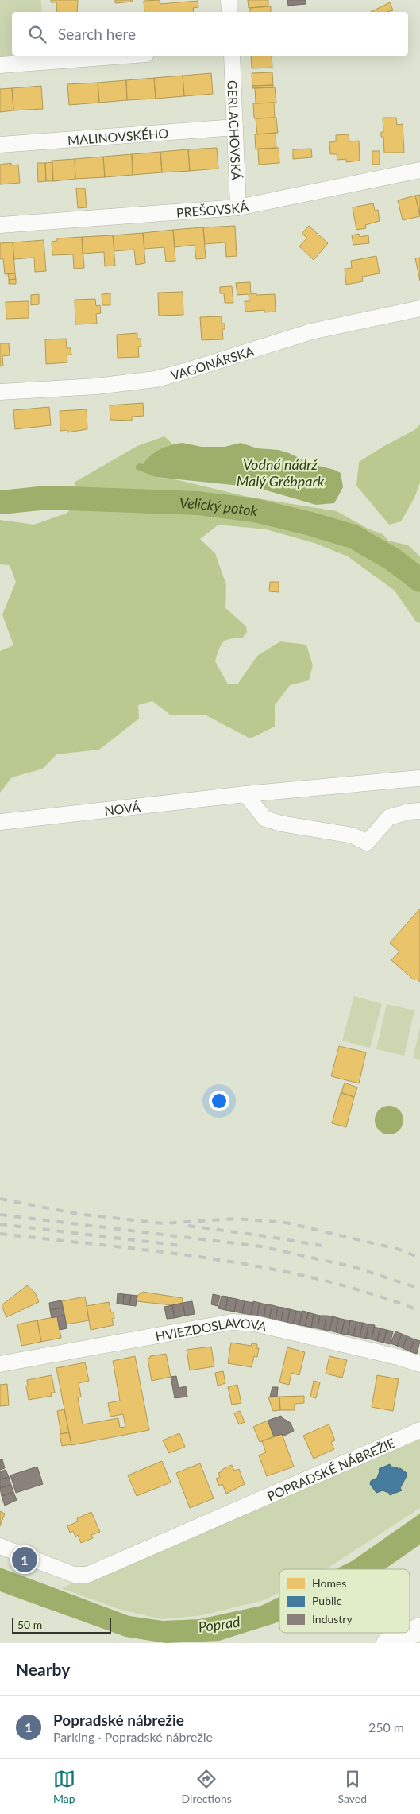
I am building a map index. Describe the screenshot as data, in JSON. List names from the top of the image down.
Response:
{
  "streets": {
    "street": [
      "GERLACHOVSKÁ",
      "MALINOVSKÉHO",
      "PREŠOVSKÁ",
      "VAGONÁRSKA",
      "NOVÁ",
      "HVIEZDOSLAVOVA",
      "POPRADSKÉ NÁBREŽIE"
    ]
  },
  "crossings": [
    ["GERLACHOVSKÁ", "MALINOVSKÉHO"],
    ["GERLACHOVSKÁ", "PREŠOVSKÁ"]
  ],
  "water": ["Vodná nádrž Malý Grébpark", "Velický potok", "Poprad"],
  "legend": ["Homes", "Public", "Industry"],
  "scale_bar": "50 m",
  "page": {
    "search": "Search here",
    "pins": "1",
    "scale": "50 m",
    "heading": "Nearby",
    "list": [
      {
        "mark": "1",
        "name": "Popradské nábrežie",
        "note": "Parking · Popradské nábrežie",
        "value": "250 m"
      }
    ],
    "nav": ["Map", "Directions", "Saved"]
  }
}
